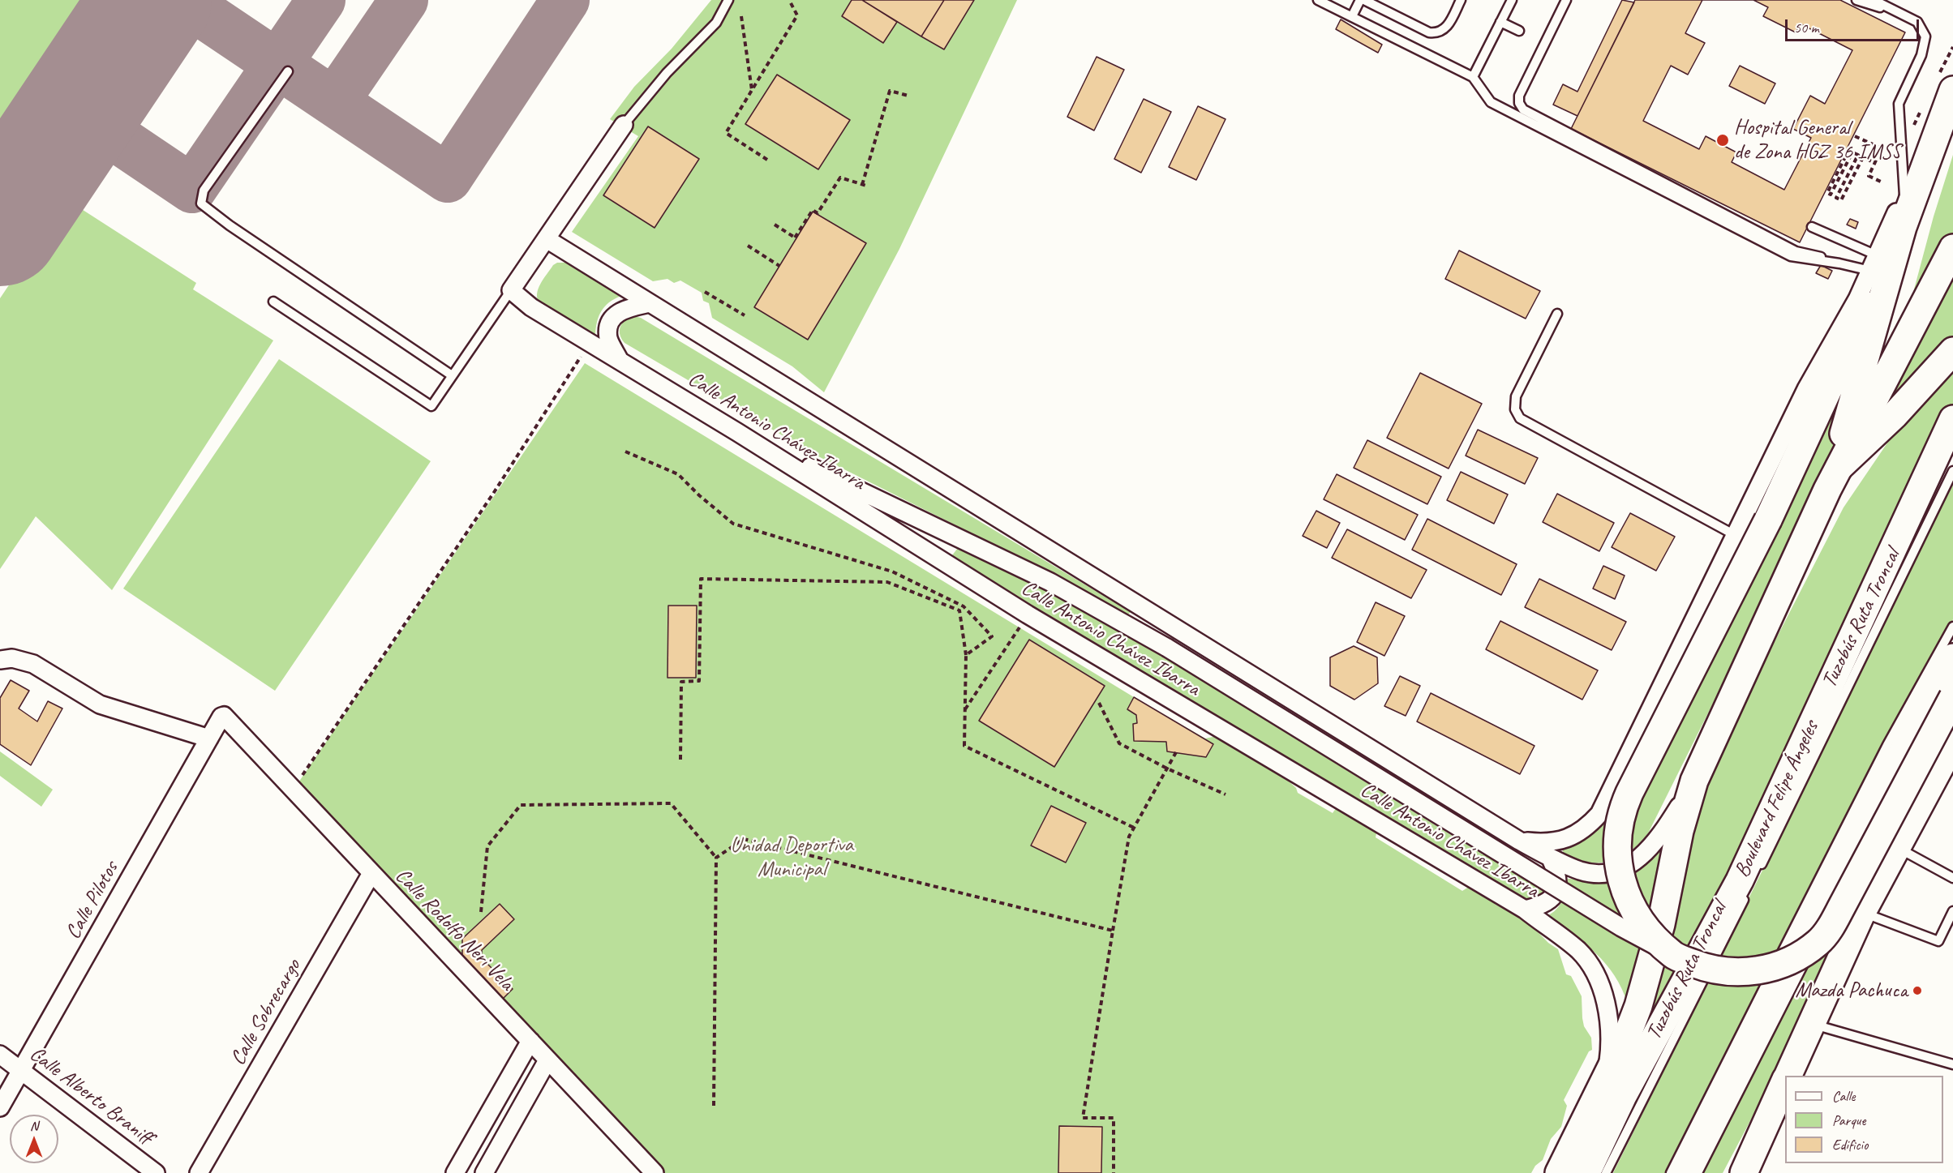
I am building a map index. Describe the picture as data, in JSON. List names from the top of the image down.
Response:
{
  "streets": {
    "main road": ["Boulevard Felipe Ángeles"],
    "street": [
      "Calle Antonio Chávez Ibarra",
      "Calle Pilotos",
      "Calle Rodolfo Neri Vela",
      "Calle Sobrecargo",
      "Calle Alberto Braniff"
    ],
    "lane": ["Tuzobús Ruta Troncal"]
  },
  "crossings": [
    ["Calle Pilotos", "Calle Rodolfo Neri Vela"],
    ["Calle Pilotos", "Calle Alberto Braniff"],
    ["Calle Rodolfo Neri Vela", "Calle Sobrecargo"]
  ],
  "parks": ["Unidad Deportiva Municipal"],
  "places": ["Hospital General de Zona HGZ 36 IMSS", "Mazda Pachuca"],
  "legend": ["Calle", "Parque", "Edificio"],
  "scale_bar": "50 m",
  "north": "top"
}
